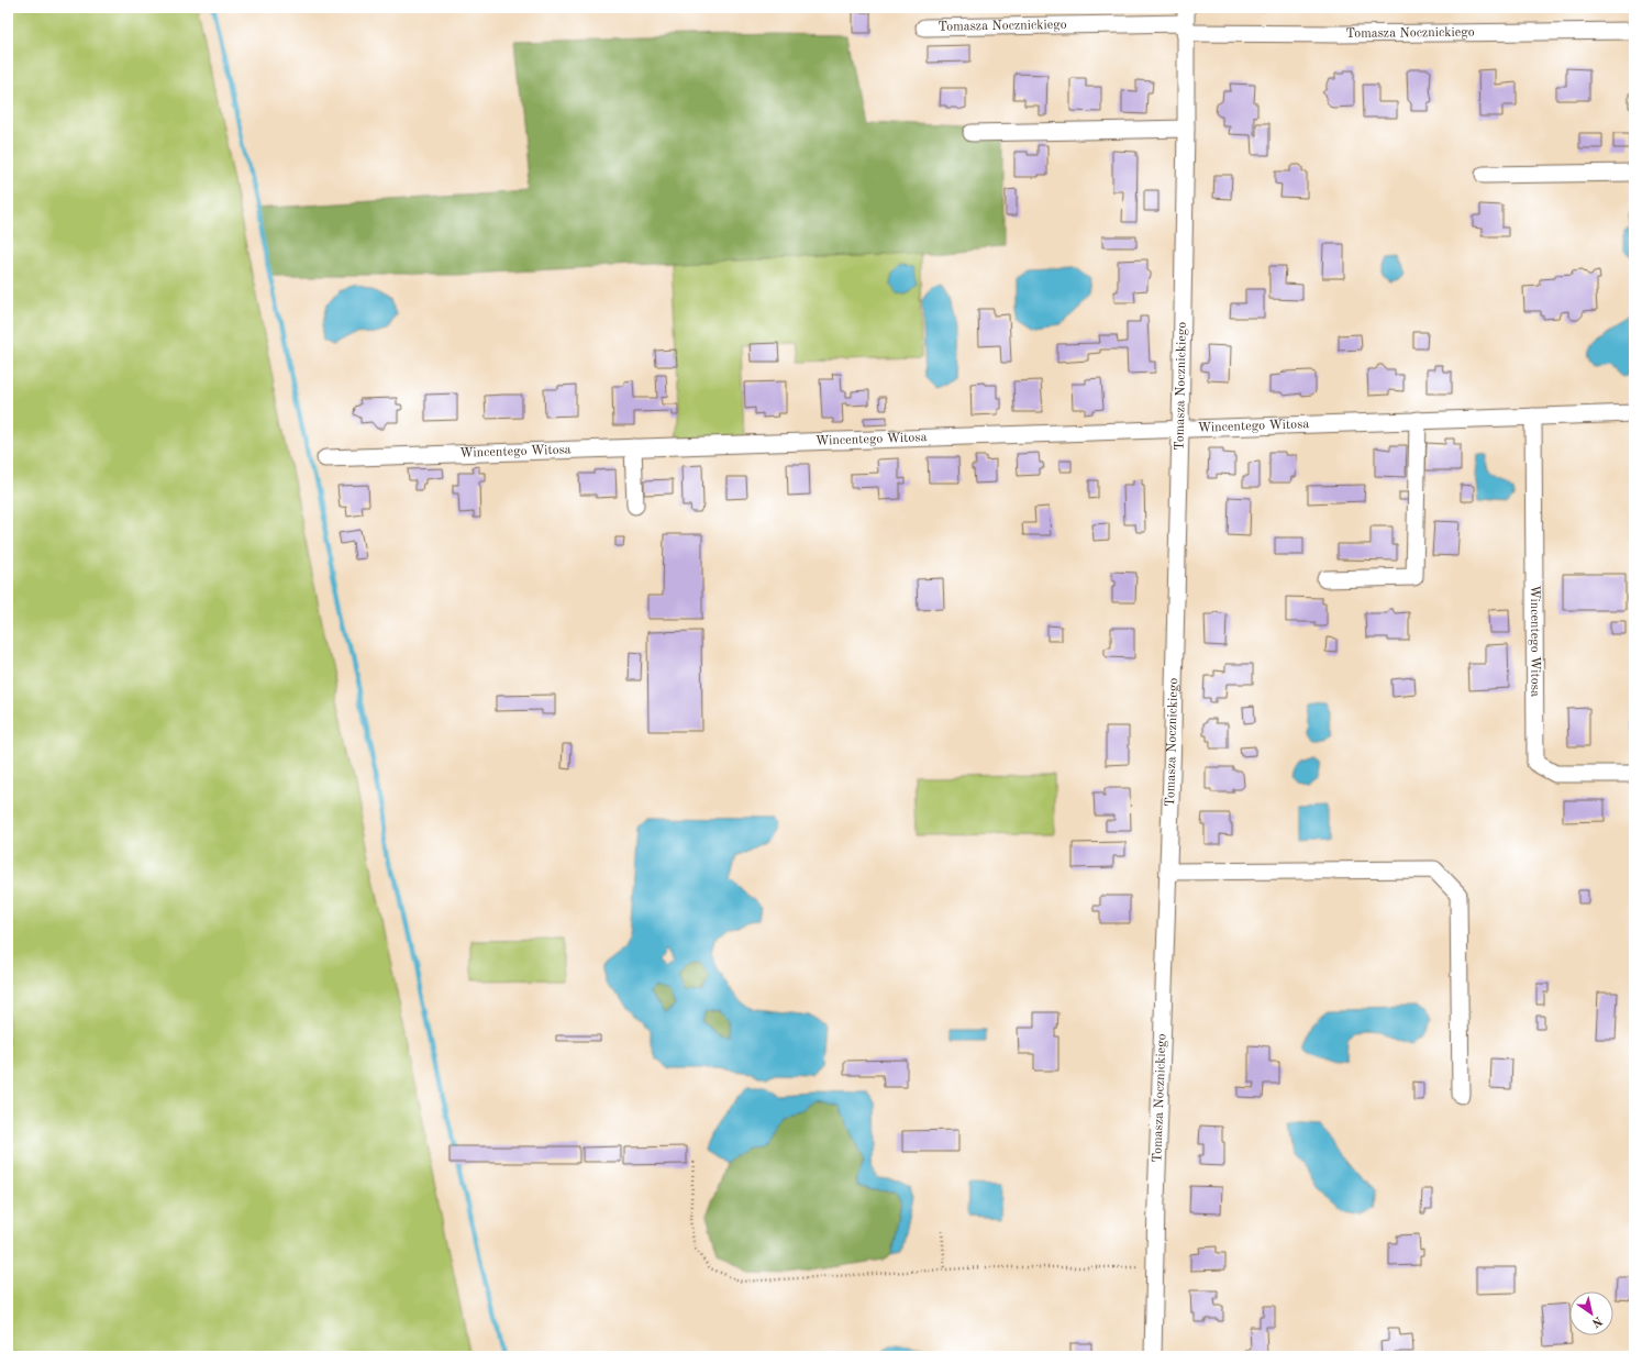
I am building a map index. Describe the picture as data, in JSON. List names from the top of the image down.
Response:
{
  "streets": {
    "street": ["Tomasza Nocznickiego", "Wincentego Witosa"]
  },
  "crossings": [
    ["Tomasza Nocznickiego", "Wincentego Witosa"]
  ],
  "north": "bottom right"
}
